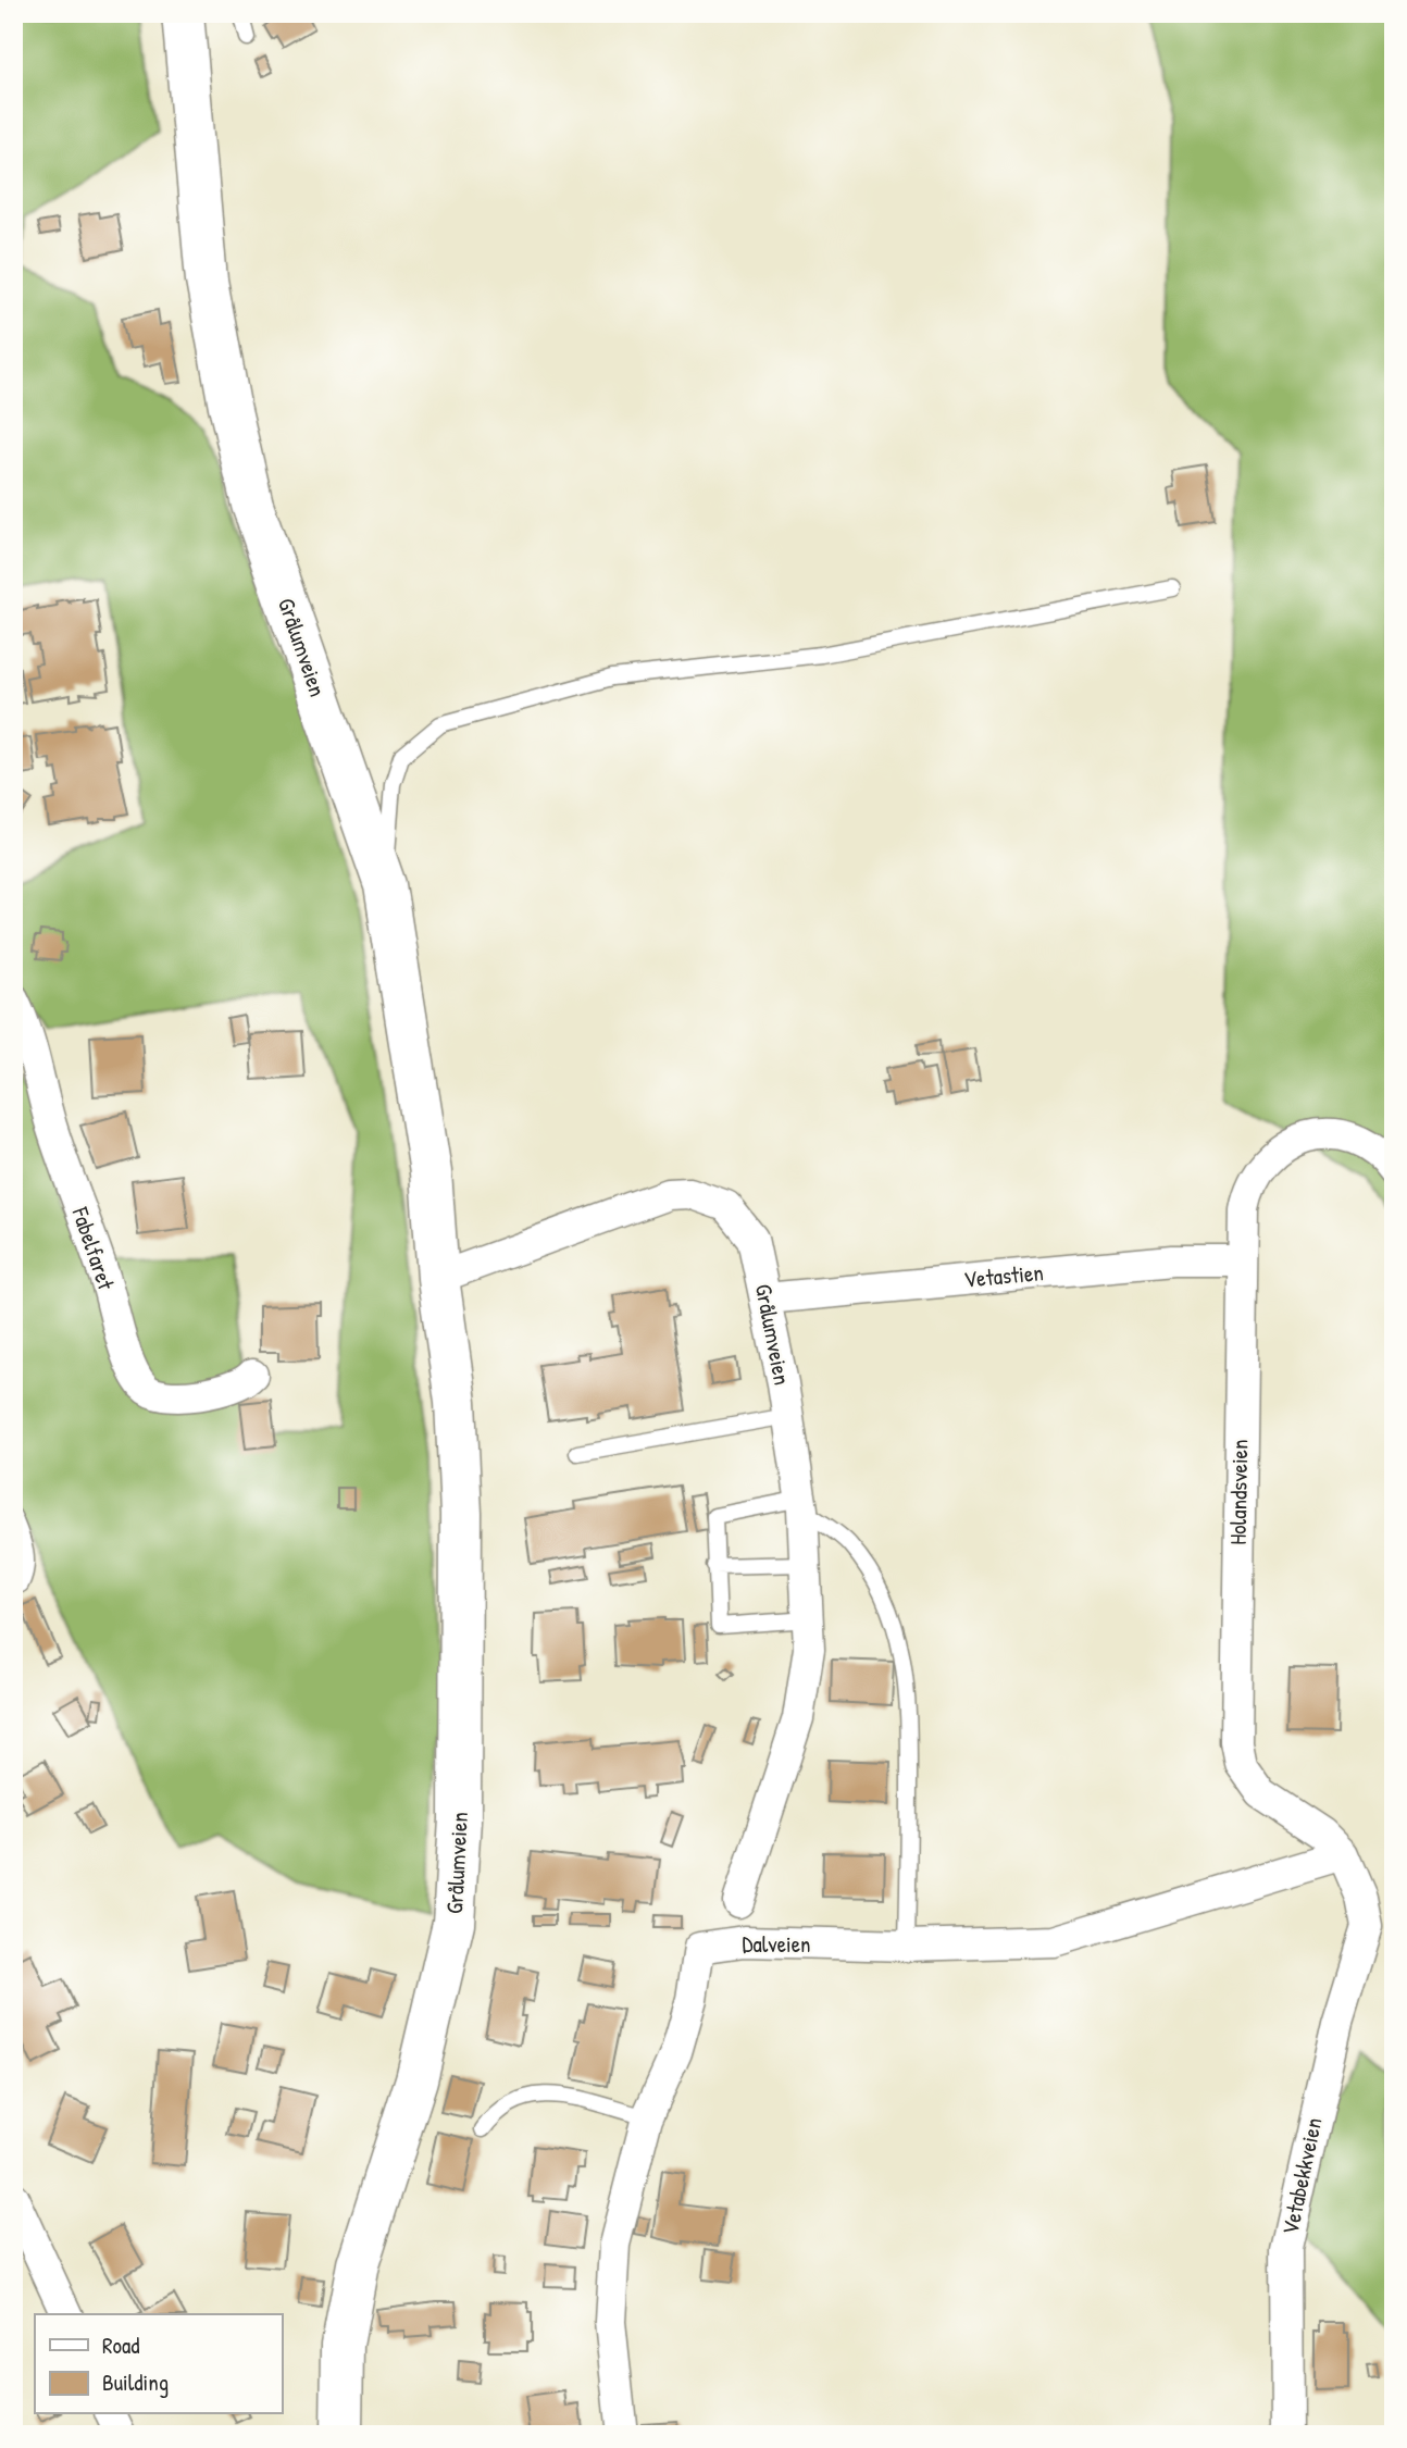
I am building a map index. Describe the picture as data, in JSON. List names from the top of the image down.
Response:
{
  "streets": {
    "main road": ["Grålumveien"],
    "street": [
      "Fabelfaret",
      "Vetastien",
      "Holandsveien",
      "Dalveien",
      "Vetabekkveien"
    ]
  },
  "crossings": [
    ["Grålumveien", "Vetastien"],
    ["Vetastien", "Holandsveien"],
    ["Holandsveien", "Dalveien"],
    ["Holandsveien", "Vetabekkveien"]
  ],
  "legend": ["Road", "Building"]
}
